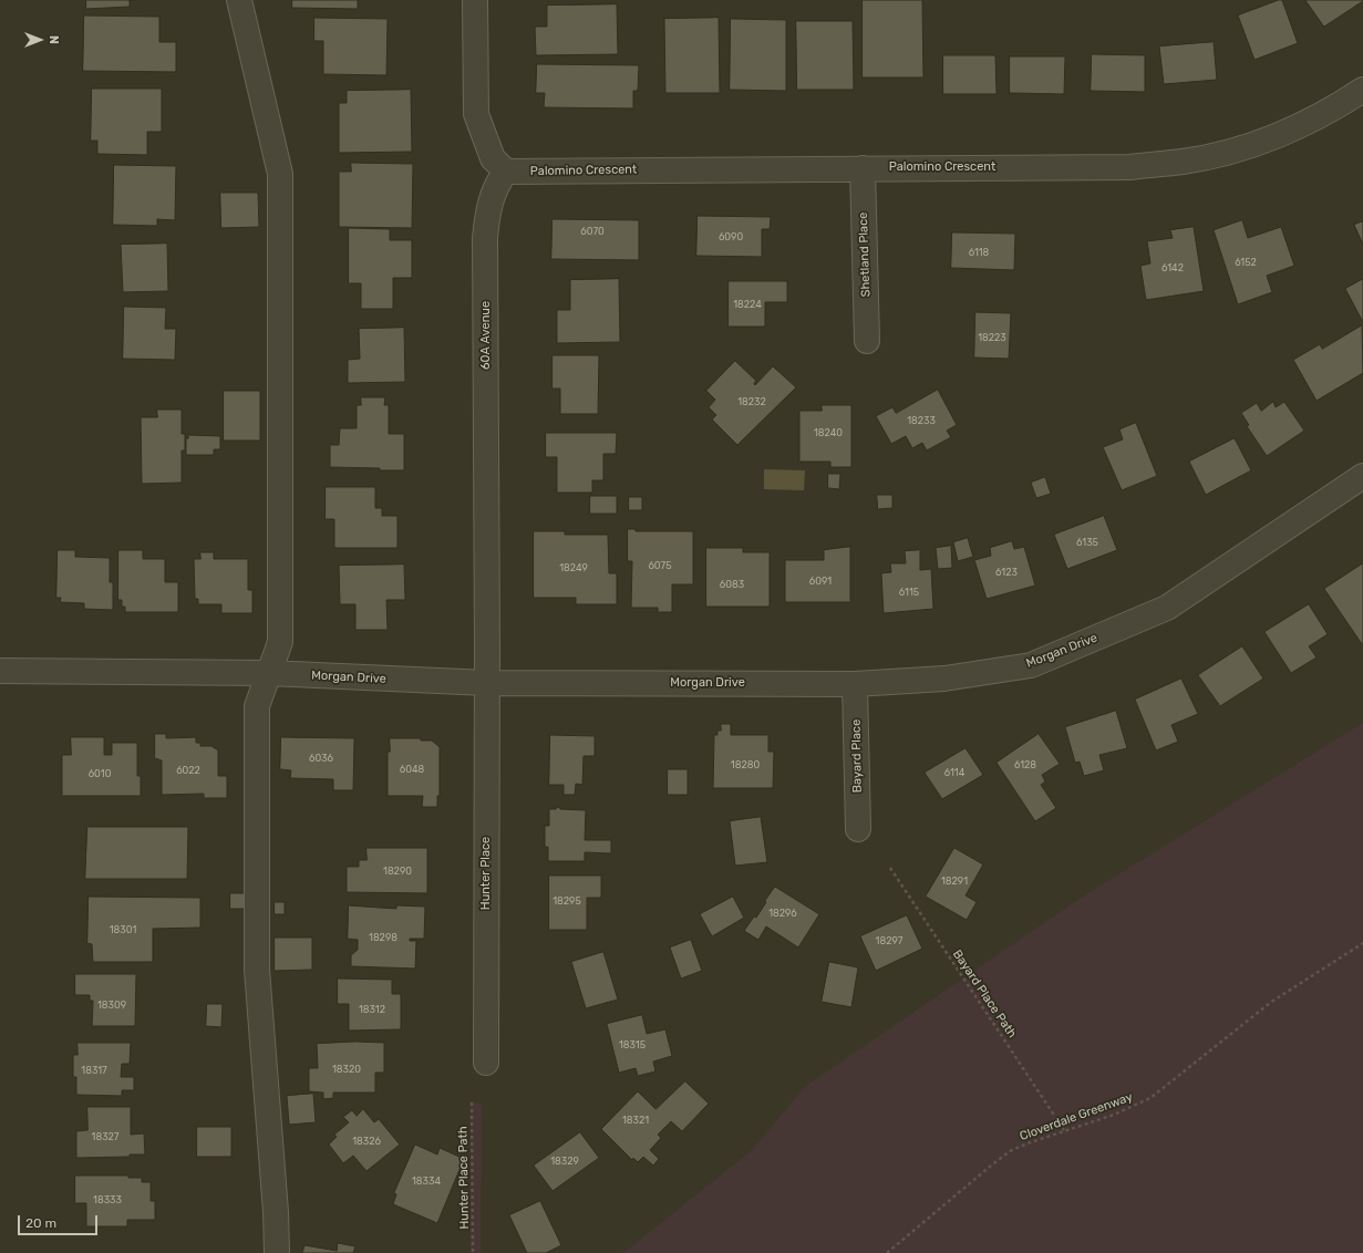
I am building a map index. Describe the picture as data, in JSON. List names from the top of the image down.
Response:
{
  "streets": {
    "street": [
      "Palomino Crescent",
      "Shetland Place",
      "60A Avenue",
      "Morgan Drive",
      "Bayard Place",
      "Hunter Place"
    ],
    "path": ["Bayard Place Path", "Cloverdale Greenway", "Hunter Place Path"]
  },
  "crossings": [
    ["Palomino Crescent", "Shetland Place"],
    ["Palomino Crescent", "60A Avenue"],
    ["60A Avenue", "Morgan Drive"],
    ["60A Avenue", "Hunter Place"],
    ["Morgan Drive", "Bayard Place"],
    ["Morgan Drive", "Hunter Place"],
    ["Bayard Place Path", "Cloverdale Greenway"]
  ],
  "house_numbers": [
    "6070",
    "6090",
    "6118",
    "6152",
    "6142",
    "18224",
    "18223",
    "18232",
    "18233",
    "18240",
    "6135",
    "6075",
    "18249",
    "6123",
    "6091",
    "6083",
    "6115",
    "6036",
    "18280",
    "6128",
    "6048",
    "6022",
    "6114",
    "6010",
    "18290",
    "18291",
    "18295",
    "18296",
    "18301",
    "18298",
    "18297",
    "18309",
    "18312",
    "18315",
    "18320",
    "18317",
    "18321",
    "18327",
    "18326",
    "18329",
    "18334",
    "18333"
  ],
  "scale_bar": "20 m",
  "north": "right"
}
